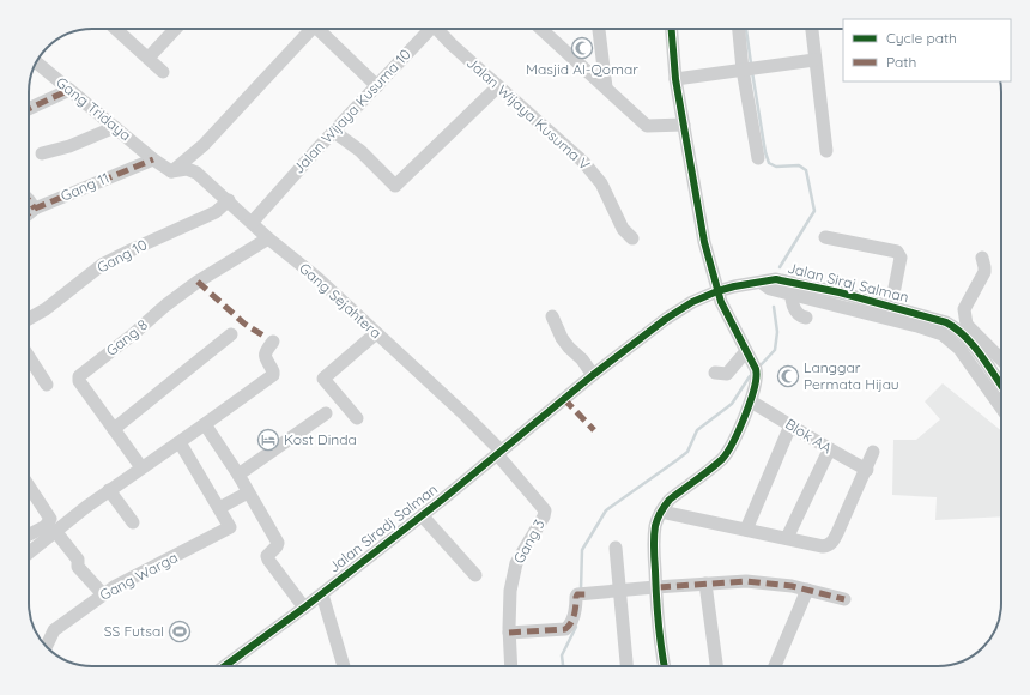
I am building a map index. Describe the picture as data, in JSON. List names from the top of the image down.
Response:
{
  "streets": {
    "street": [
      "Gang Tridaya",
      "Jalan Wijaya Kusuma 10",
      "Jalan Wijaya Kusuma V",
      "Gang 11",
      "Gang 10",
      "Jalan Siraj Salman",
      "Gang Sejahtera",
      "Gang 8",
      "Blok AA",
      "Jalan Siradj Salman",
      "Gang 3",
      "Gang Warga"
    ]
  },
  "crossings": [
    ["Gang Tridaya", "Gang 11"],
    ["Gang Tridaya", "Gang Sejahtera"],
    ["Jalan Wijaya Kusuma 10", "Gang Sejahtera"],
    ["Gang 10", "Gang Sejahtera"],
    ["Jalan Siraj Salman", "Jalan Siradj Salman"],
    ["Gang Sejahtera", "Gang 8"],
    ["Gang Sejahtera", "Jalan Siradj Salman"],
    ["Gang Sejahtera", "Gang 3"],
    ["Jalan Siradj Salman", "Gang 3"]
  ],
  "places": {
    "mosque": ["Masjid Al-Qomar", "Langgar Permata Hijau"],
    "hotel": ["Kost Dinda"],
    "sports": ["SS Futsal"]
  },
  "legend": ["Cycle path", "Path"]
}
